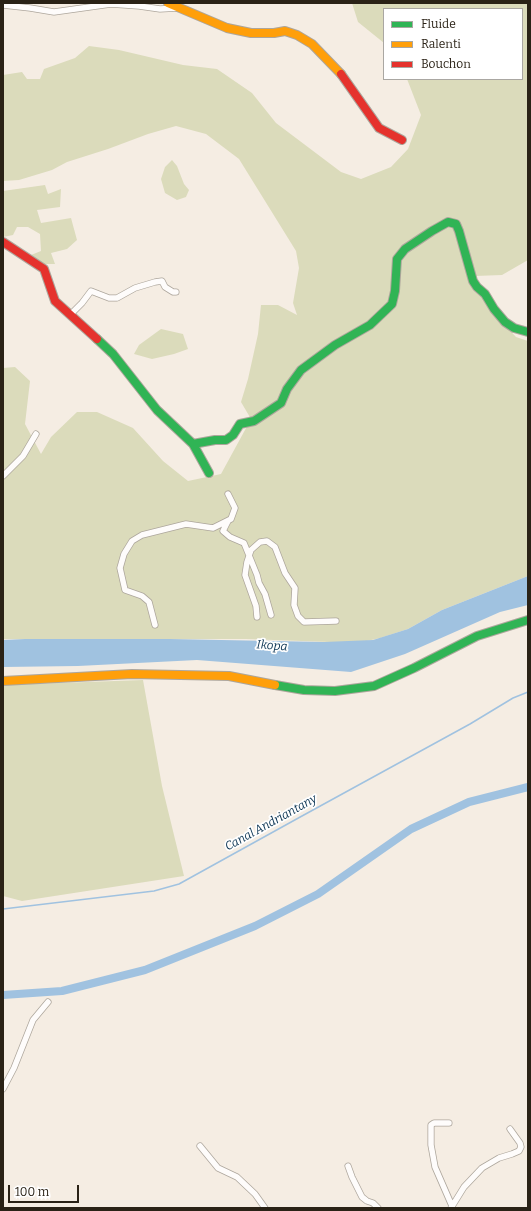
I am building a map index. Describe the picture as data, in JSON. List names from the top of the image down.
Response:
{
  "water": ["Ikopa", "Canal Andriantany"],
  "legend": ["Fluide", "Ralenti", "Bouchon"],
  "scale_bar": "100 m"
}
